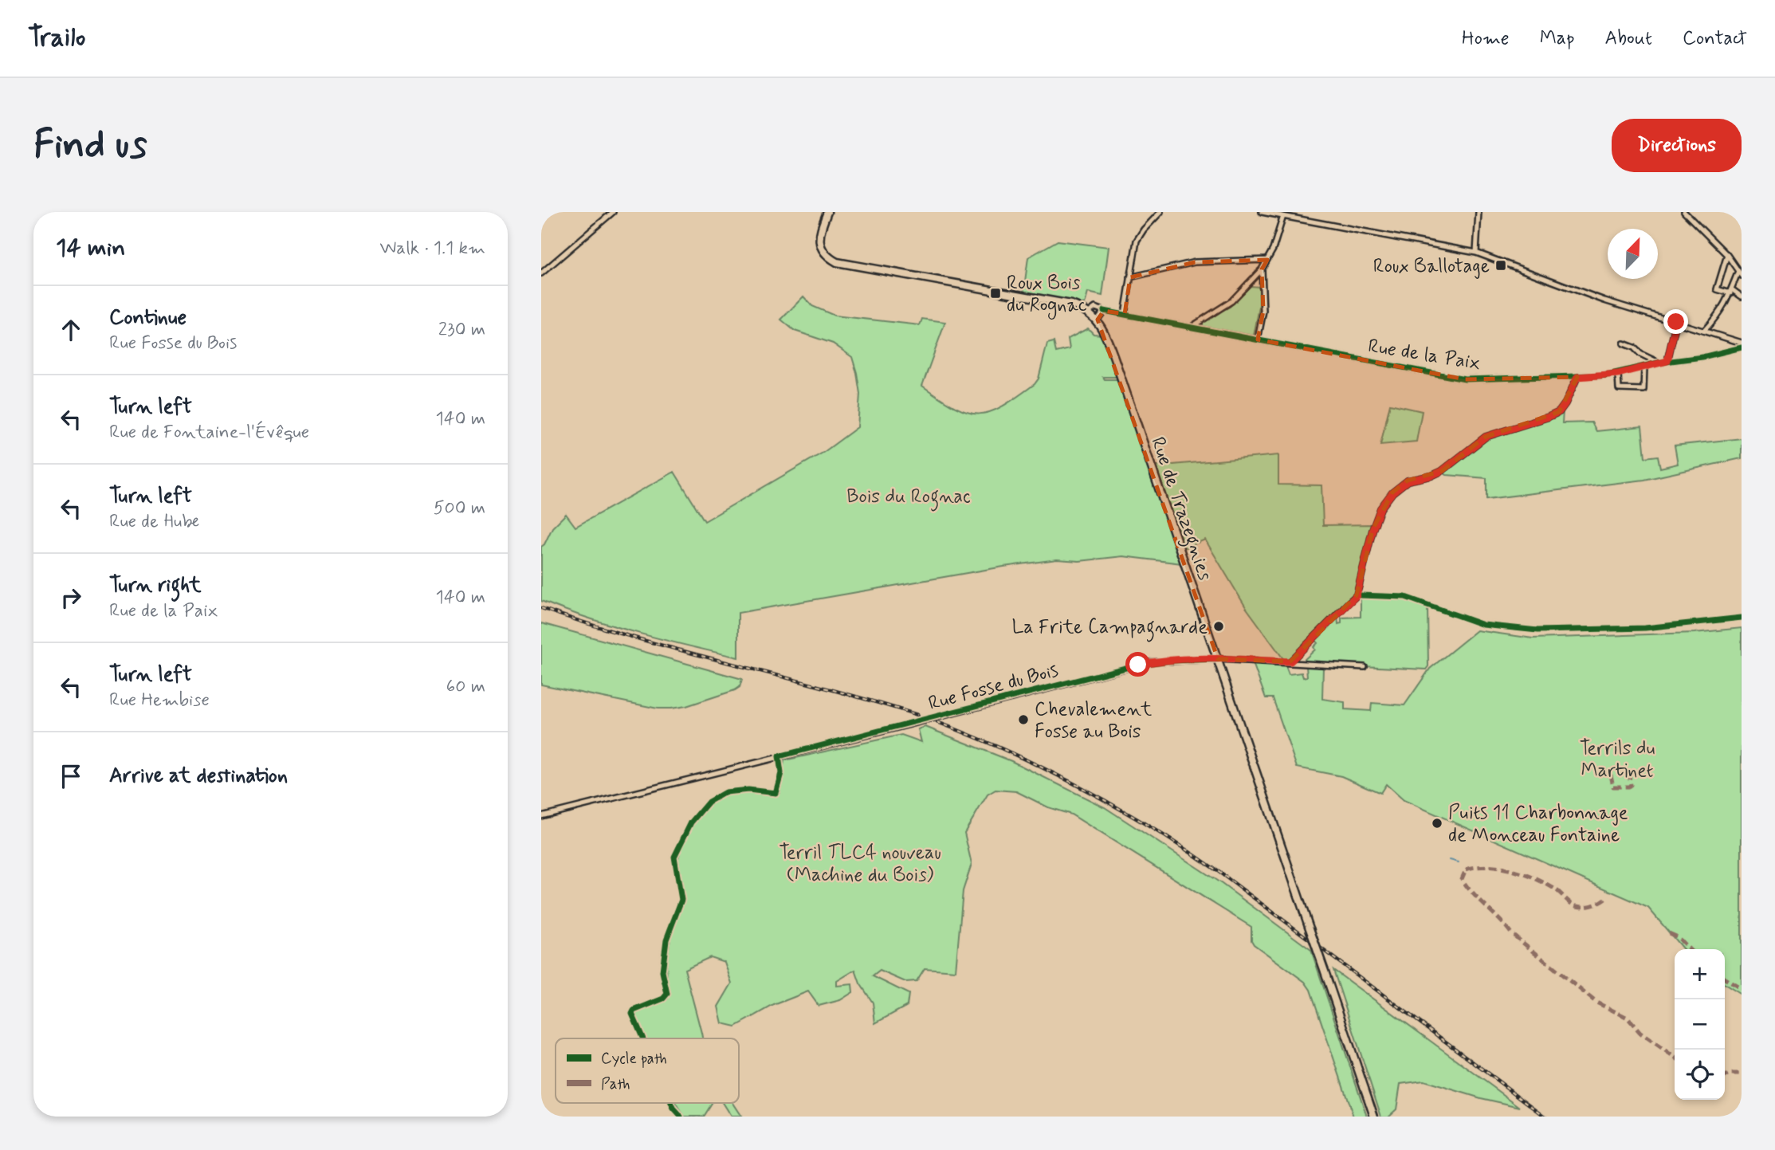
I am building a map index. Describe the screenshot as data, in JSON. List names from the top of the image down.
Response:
{
  "streets": {
    "main road": ["Rue de Trazegnies"],
    "street": ["Rue de la Paix", "Rue Fosse du Bois"]
  },
  "crossings": [
    ["Rue de la Paix", "Rue de Trazegnies"],
    ["Rue de Trazegnies", "Rue Fosse du Bois"]
  ],
  "parks": ["Bois du Rognac", "Terrils du Martinet", "Terril TLC4 nouveau (Machine du Bois)"],
  "places": {
    "transit": ["Roux Ballotage", "Roux Bois du Rognac"],
    "other": ["La Frite Campagnarde", "Chevalement Fosse au Bois", "Puits 11 Charbonnage de Monceau Fontaine"]
  },
  "legend": ["Cycle path", "Path"],
  "north": "top right",
  "page": {
    "header": "Trailo",
    "nav": [
      "Home",
      "Map",
      "About",
      "Contact"
    ],
    "buttons": "Directions",
    "title": "Find us",
    "heading": ["14 min", "Walk · 1.1 km"],
    "list": [
      ["Continue", "Rue Fosse du Bois", "230 m"],
      ["Turn left", "Rue de Fontaine-l'Évêque", "140 m"],
      ["Turn left", "Rue de Hube", "500 m"],
      ["Turn right", "Rue de la Paix", "140 m"],
      ["Turn left", "Rue Hembise", "60 m"],
      "Arrive at destination"
    ],
    "map_buttons": ["+", "−"]
  }
}
